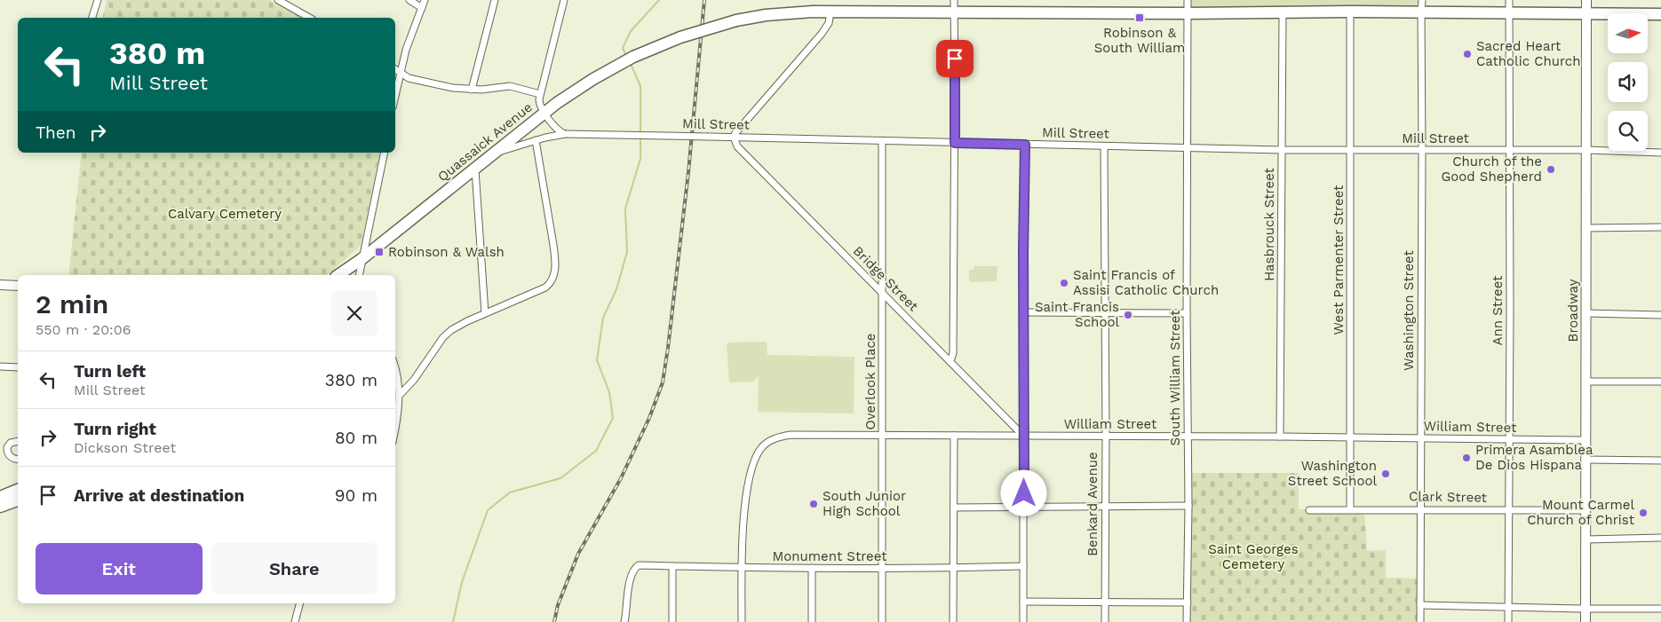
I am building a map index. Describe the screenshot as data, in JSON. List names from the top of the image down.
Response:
{
  "streets": {
    "highway": ["Quassaick Avenue"],
    "street": [
      "Mill Street",
      "Hasbrouck Street",
      "West Parmenter Street",
      "Bridge Street",
      "Washington Street",
      "Ann Street",
      "Broadway",
      "South William Street",
      "Overlook Place",
      "William Street",
      "Clark Street",
      "Benkard Avenue",
      "Monument Street"
    ]
  },
  "crossings": [
    ["Mill Street", "Quassaick Avenue"],
    ["Mill Street", "Hasbrouck Street"],
    ["Mill Street", "West Parmenter Street"],
    ["Mill Street", "Bridge Street"],
    ["Mill Street", "Washington Street"],
    ["Mill Street", "Ann Street"],
    ["Mill Street", "Broadway"],
    ["Mill Street", "South William Street"],
    ["Mill Street", "Overlook Place"],
    ["Mill Street", "Benkard Avenue"],
    ["Quassaick Avenue", "Hasbrouck Street"],
    ["Quassaick Avenue", "West Parmenter Street"],
    ["Quassaick Avenue", "Washington Street"],
    ["Quassaick Avenue", "Ann Street"],
    ["Quassaick Avenue", "Broadway"],
    ["Quassaick Avenue", "South William Street"],
    ["Hasbrouck Street", "William Street"],
    ["West Parmenter Street", "William Street"],
    ["West Parmenter Street", "Clark Street"],
    ["Bridge Street", "Overlook Place"],
    ["Bridge Street", "William Street"],
    ["Washington Street", "William Street"],
    ["Washington Street", "Clark Street"],
    ["Ann Street", "William Street"],
    ["Ann Street", "Clark Street"],
    ["Broadway", "William Street"],
    ["Broadway", "Clark Street"],
    ["South William Street", "William Street"],
    ["Overlook Place", "William Street"],
    ["Overlook Place", "Monument Street"],
    ["William Street", "Benkard Avenue"],
    ["William Street", "Monument Street"]
  ],
  "parks": ["Calvary Cemetery", "Saint Georges Cemetery"],
  "places": {
    "transit": ["Robinson & South William", "Robinson & Walsh"],
    "other": [
      "Sacred Heart Catholic Church",
      "Church of the Good Shepherd",
      "Saint Francis of Assisi Catholic Church",
      "Saint Francis School",
      "Primera Asamblea De Dios Hispana",
      "Washington Street School",
      "South Junior High School",
      "Mount Carmel Church of Christ"
    ]
  },
  "north": "right",
  "page": {
    "turn": ["380 m", "Mill Street"],
    "then": "Then",
    "heading": ["2 min", "550 m · 20:06"],
    "list": [
      {
        "name": "Turn left",
        "note": "Mill Street",
        "value": "380 m"
      },
      {
        "name": "Turn right",
        "note": "Dickson Street",
        "value": "80 m"
      },
      {
        "name": "Arrive at destination",
        "value": "90 m"
      }
    ],
    "buttons": ["Exit", "Share"]
  }
}
